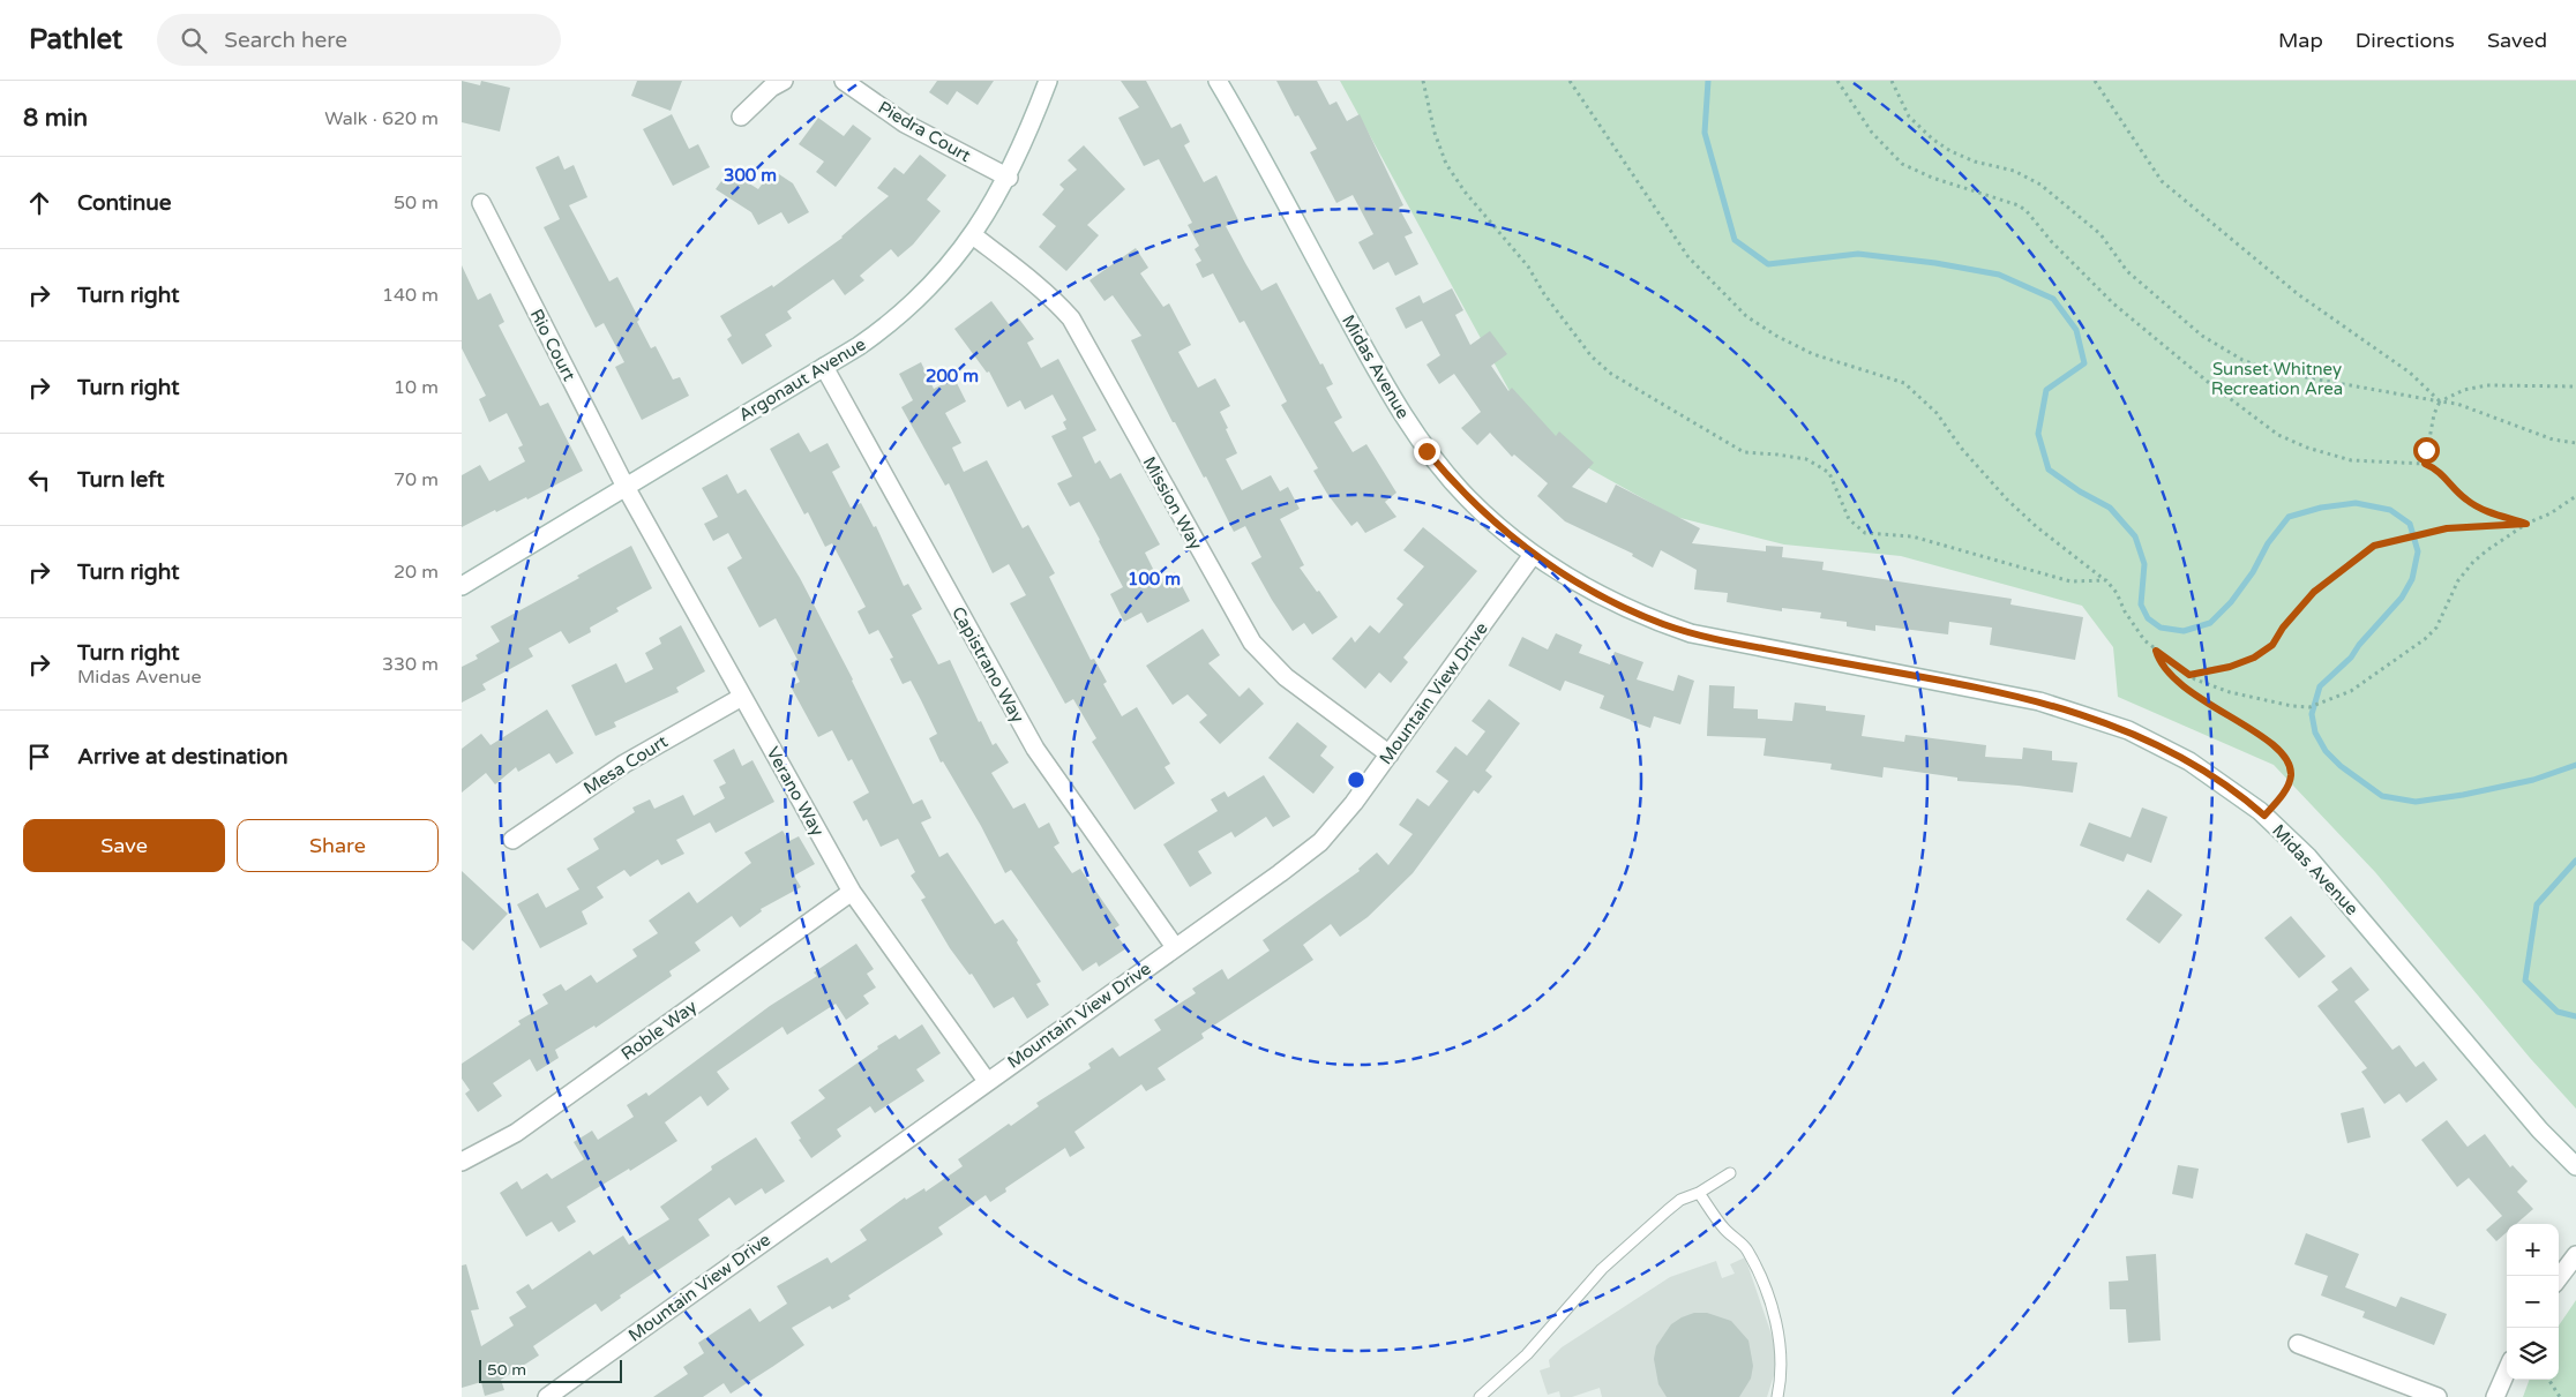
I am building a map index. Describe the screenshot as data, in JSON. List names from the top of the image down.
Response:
{
  "streets": {
    "street": [
      "Piedra Court",
      "Rio Court",
      "Midas Avenue",
      "Argonaut Avenue",
      "Mission Way",
      "Capistrano Way",
      "Mountain View Drive",
      "Mesa Court",
      "Verano Way",
      "Roble Way"
    ]
  },
  "crossings": [
    ["Piedra Court", "Argonaut Avenue"],
    ["Rio Court", "Argonaut Avenue"],
    ["Rio Court", "Verano Way"],
    ["Midas Avenue", "Mountain View Drive"],
    ["Argonaut Avenue", "Mission Way"],
    ["Argonaut Avenue", "Capistrano Way"],
    ["Argonaut Avenue", "Verano Way"],
    ["Mission Way", "Mountain View Drive"],
    ["Capistrano Way", "Mountain View Drive"],
    ["Mountain View Drive", "Verano Way"],
    ["Mesa Court", "Verano Way"],
    ["Verano Way", "Roble Way"]
  ],
  "parks": ["Sunset Whitney Recreation Area"],
  "scale_bar": "50 m",
  "page": {
    "header": "Pathlet",
    "search": "Search here",
    "nav": ["Map", "Directions", "Saved"],
    "heading": ["8 min", "Walk · 620 m"],
    "list": [
      ["Continue", "50 m"],
      ["Turn right", "140 m"],
      ["Turn right", "10 m"],
      ["Turn left", "70 m"],
      ["Turn right", "20 m"],
      ["Turn right", "Midas Avenue", "330 m"],
      "Arrive at destination"
    ],
    "buttons": ["Save", "Share"],
    "map_buttons": ["+", "−"],
    "scale": "50 m"
  },
  "rings": ["300 m", "200 m", "100 m"]
}
